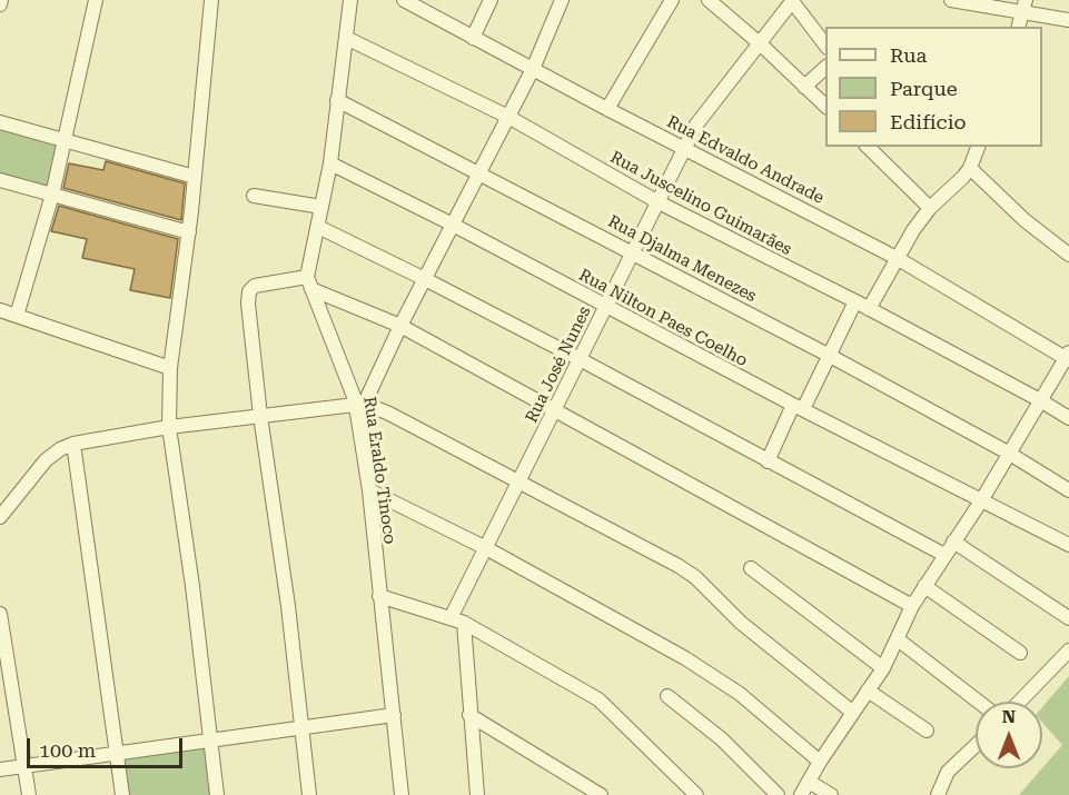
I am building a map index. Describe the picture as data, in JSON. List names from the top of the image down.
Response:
{
  "streets": {
    "street": [
      "Rua Edvaldo Andrade",
      "Rua Juscelino Guimarães",
      "Rua Djalma Menezes",
      "Rua Nilton Paes Coelho",
      "Rua José Nunes",
      "Rua Eraldo Tinoco"
    ]
  },
  "crossings": [
    ["Rua Edvaldo Andrade", "Rua José Nunes"],
    ["Rua Juscelino Guimarães", "Rua José Nunes"],
    ["Rua Djalma Menezes", "Rua José Nunes"],
    ["Rua Nilton Paes Coelho", "Rua José Nunes"]
  ],
  "legend": ["Rua", "Parque", "Edifício"],
  "scale_bar": "100 m",
  "north": "top"
}
